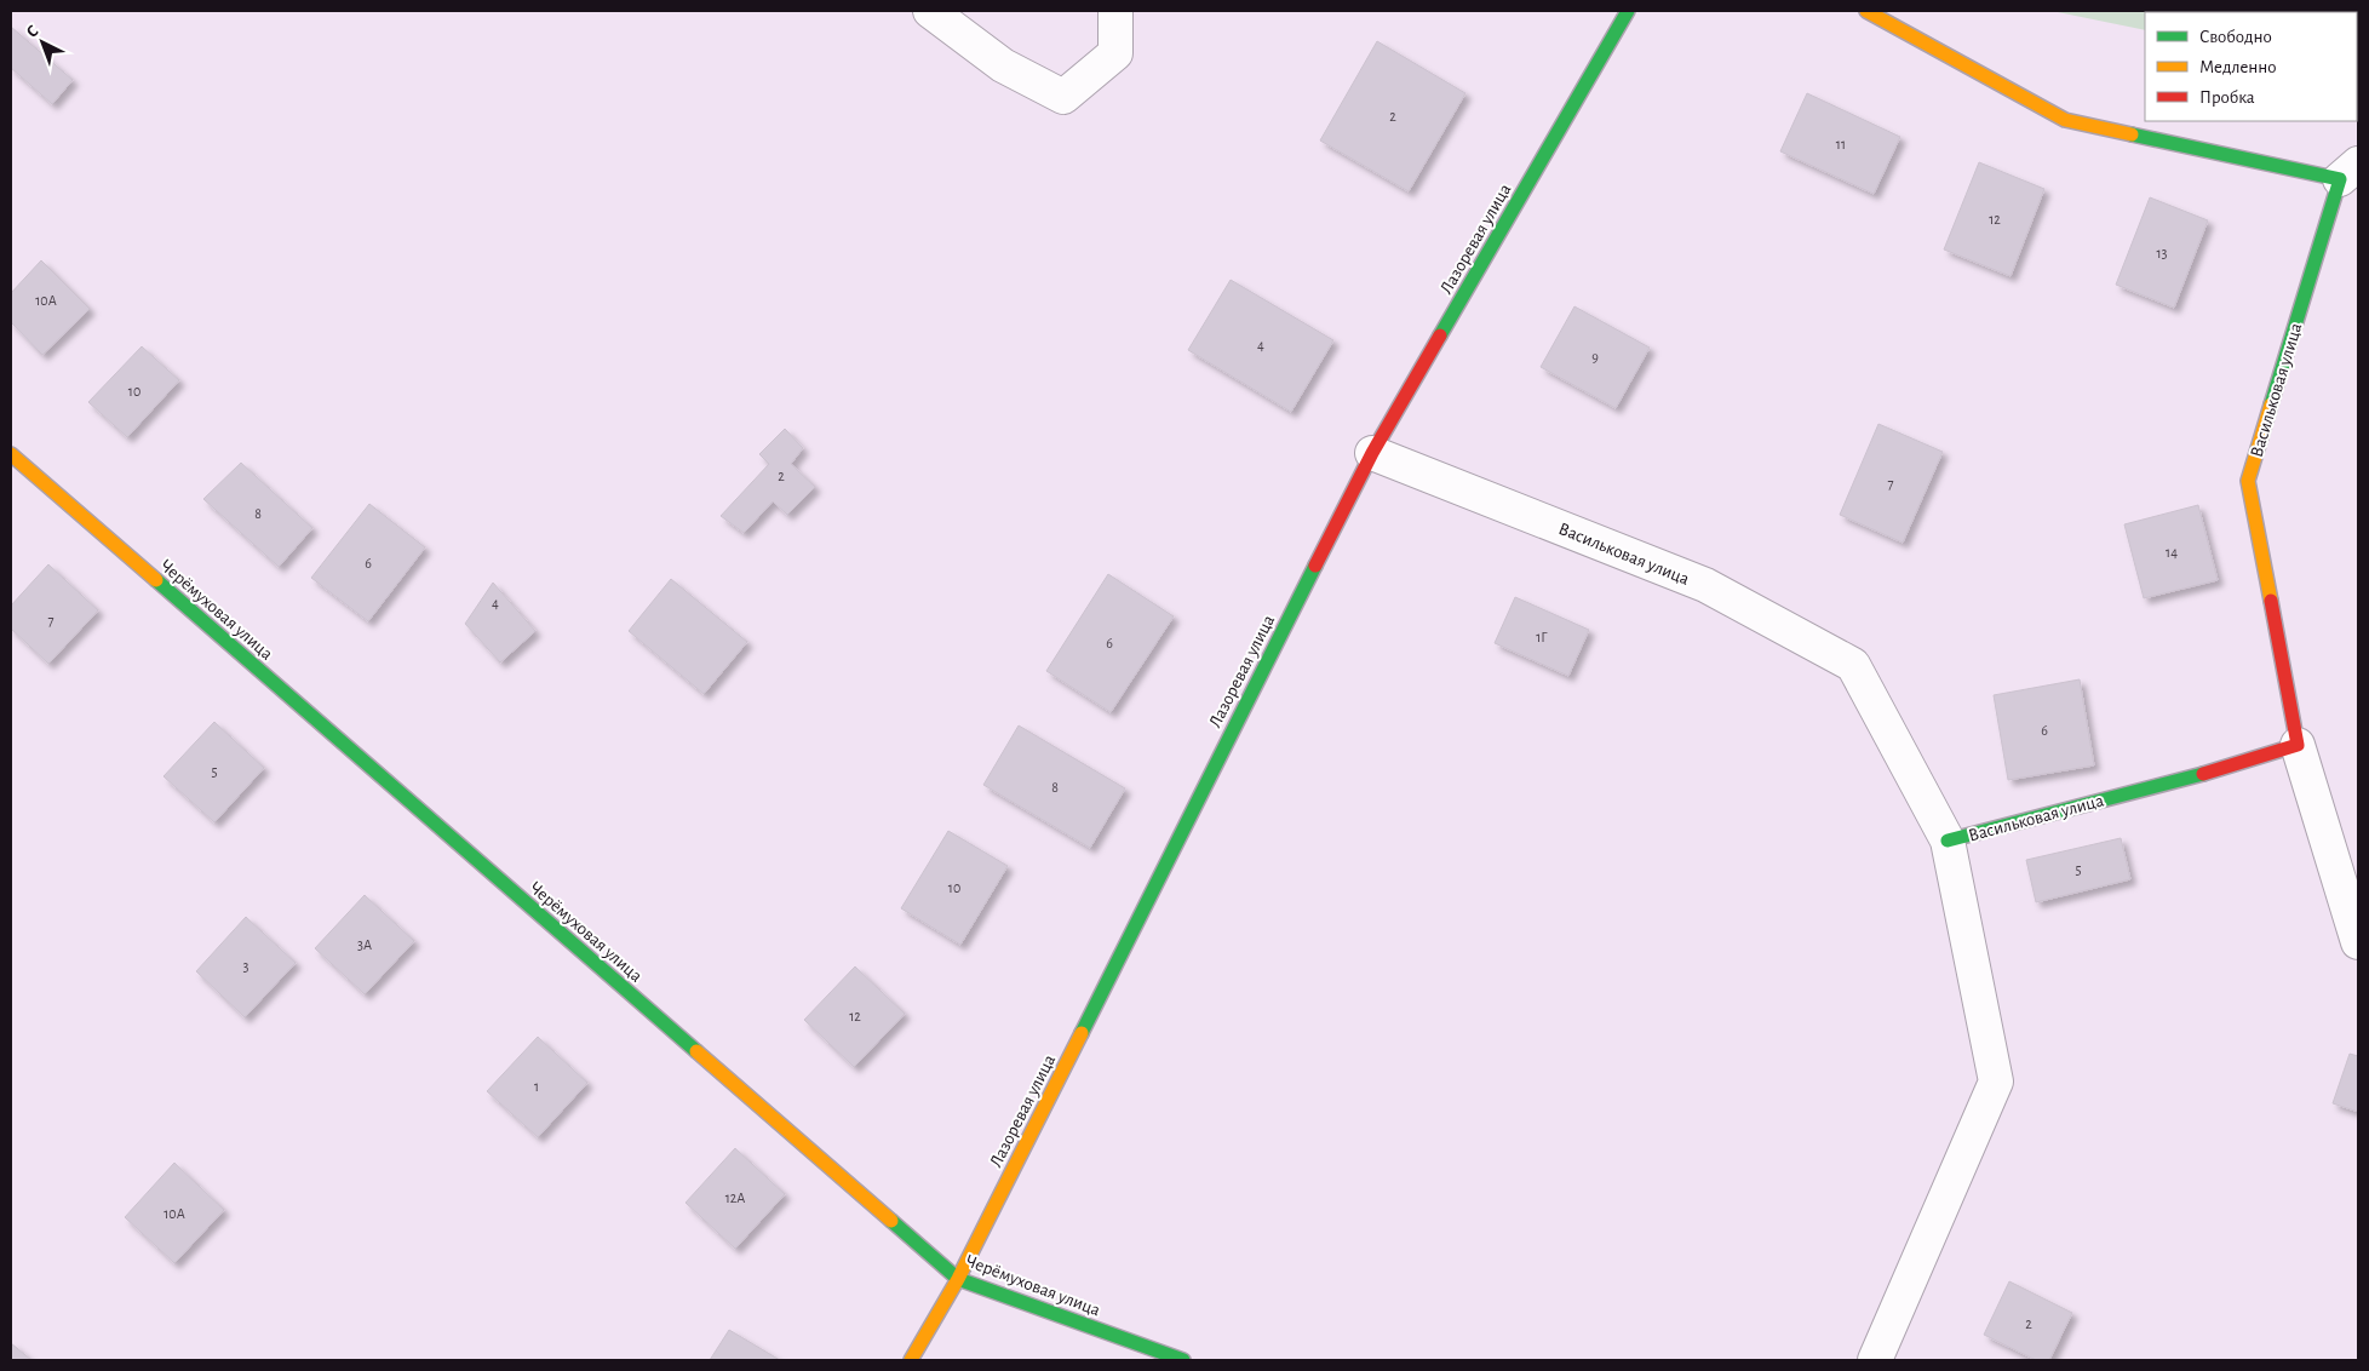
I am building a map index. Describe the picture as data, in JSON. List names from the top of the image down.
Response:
{
  "streets": {
    "street": ["Лазоревая улица", "Васильковая улица", "Черёмуховая улица"]
  },
  "crossings": [
    ["Лазоревая улица", "Васильковая улица"],
    ["Лазоревая улица", "Черёмуховая улица"]
  ],
  "house_numbers": [
    "2",
    "11",
    "12",
    "13",
    "10А",
    "4",
    "9",
    "10",
    "2",
    "7",
    "8",
    "14",
    "6",
    "4",
    "7",
    "1Г",
    "6",
    "6",
    "5",
    "8",
    "5",
    "10",
    "3А",
    "3",
    "12",
    "1",
    "12А",
    "10А",
    "2"
  ],
  "legend": ["Свободно", "Медленно", "Пробка"],
  "north": "top left"
}
